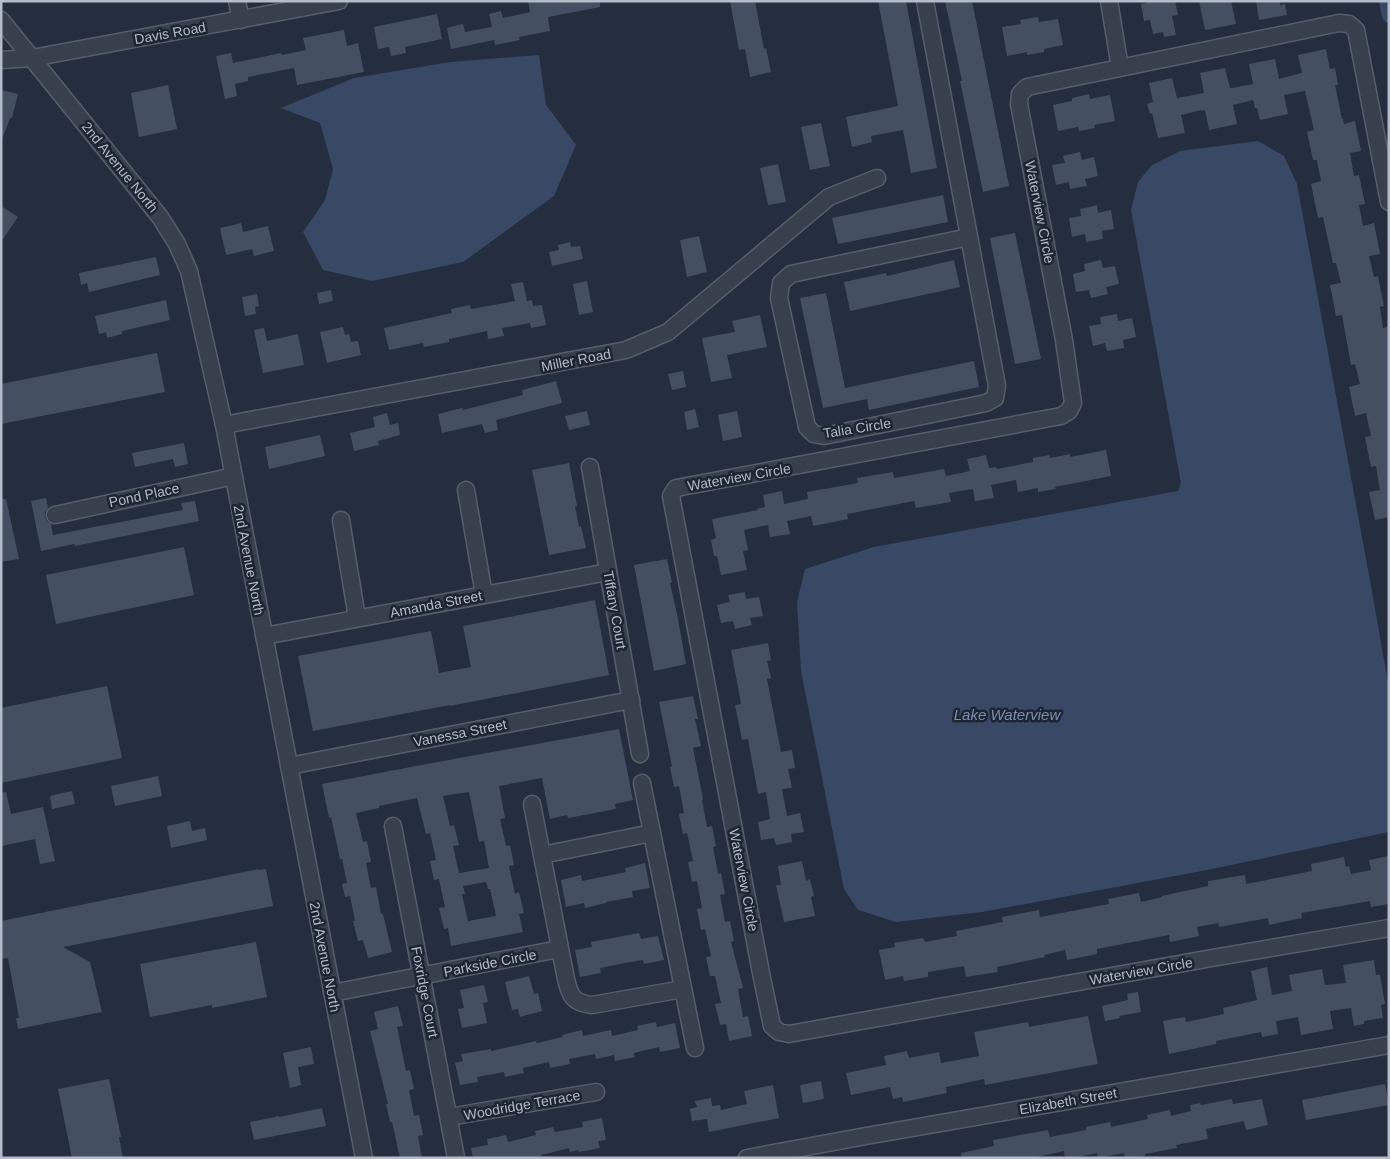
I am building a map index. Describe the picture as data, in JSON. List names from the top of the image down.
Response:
{
  "streets": {
    "street": [
      "Davis Road",
      "2nd Avenue North",
      "Waterview Circle",
      "Miller Road",
      "Talia Circle",
      "Pond Place",
      "Amanda Street",
      "Tiffany Court",
      "Vanessa Street",
      "Parkside Circle",
      "Foxridge Court",
      "Elizabeth Street",
      "Woodridge Terrace"
    ]
  },
  "crossings": [
    ["Davis Road", "2nd Avenue North"],
    ["2nd Avenue North", "Miller Road"],
    ["2nd Avenue North", "Pond Place"],
    ["2nd Avenue North", "Amanda Street"],
    ["2nd Avenue North", "Vanessa Street"],
    ["2nd Avenue North", "Parkside Circle"],
    ["Amanda Street", "Tiffany Court"],
    ["Tiffany Court", "Vanessa Street"],
    ["Parkside Circle", "Foxridge Court"],
    ["Foxridge Court", "Woodridge Terrace"]
  ],
  "water": ["Lake Waterview"]
}
